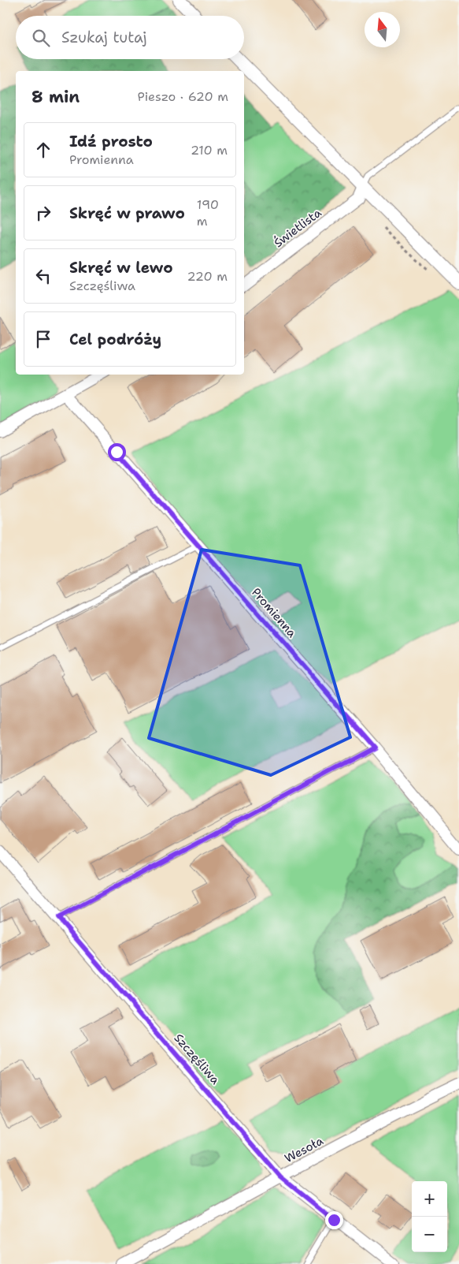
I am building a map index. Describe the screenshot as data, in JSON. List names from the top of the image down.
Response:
{
  "streets": {
    "street": [
      "Świetlista",
      "Promienna",
      "Szczęśliwa",
      "Wesoła"
    ]
  },
  "crossings": [
    ["Szczęśliwa", "Wesoła"]
  ],
  "north": "top",
  "page": {
    "search": "Szukaj tutaj",
    "heading": ["8 min", "Pieszo · 620 m"],
    "list": [
      ["Idź prosto", "Promienna", "210 m"],
      ["Skręć w prawo", "190 m"],
      ["Skręć w lewo", "Szczęśliwa", "220 m"],
      "Cel podróży"
    ],
    "map_buttons": ["+", "−"]
  }
}
